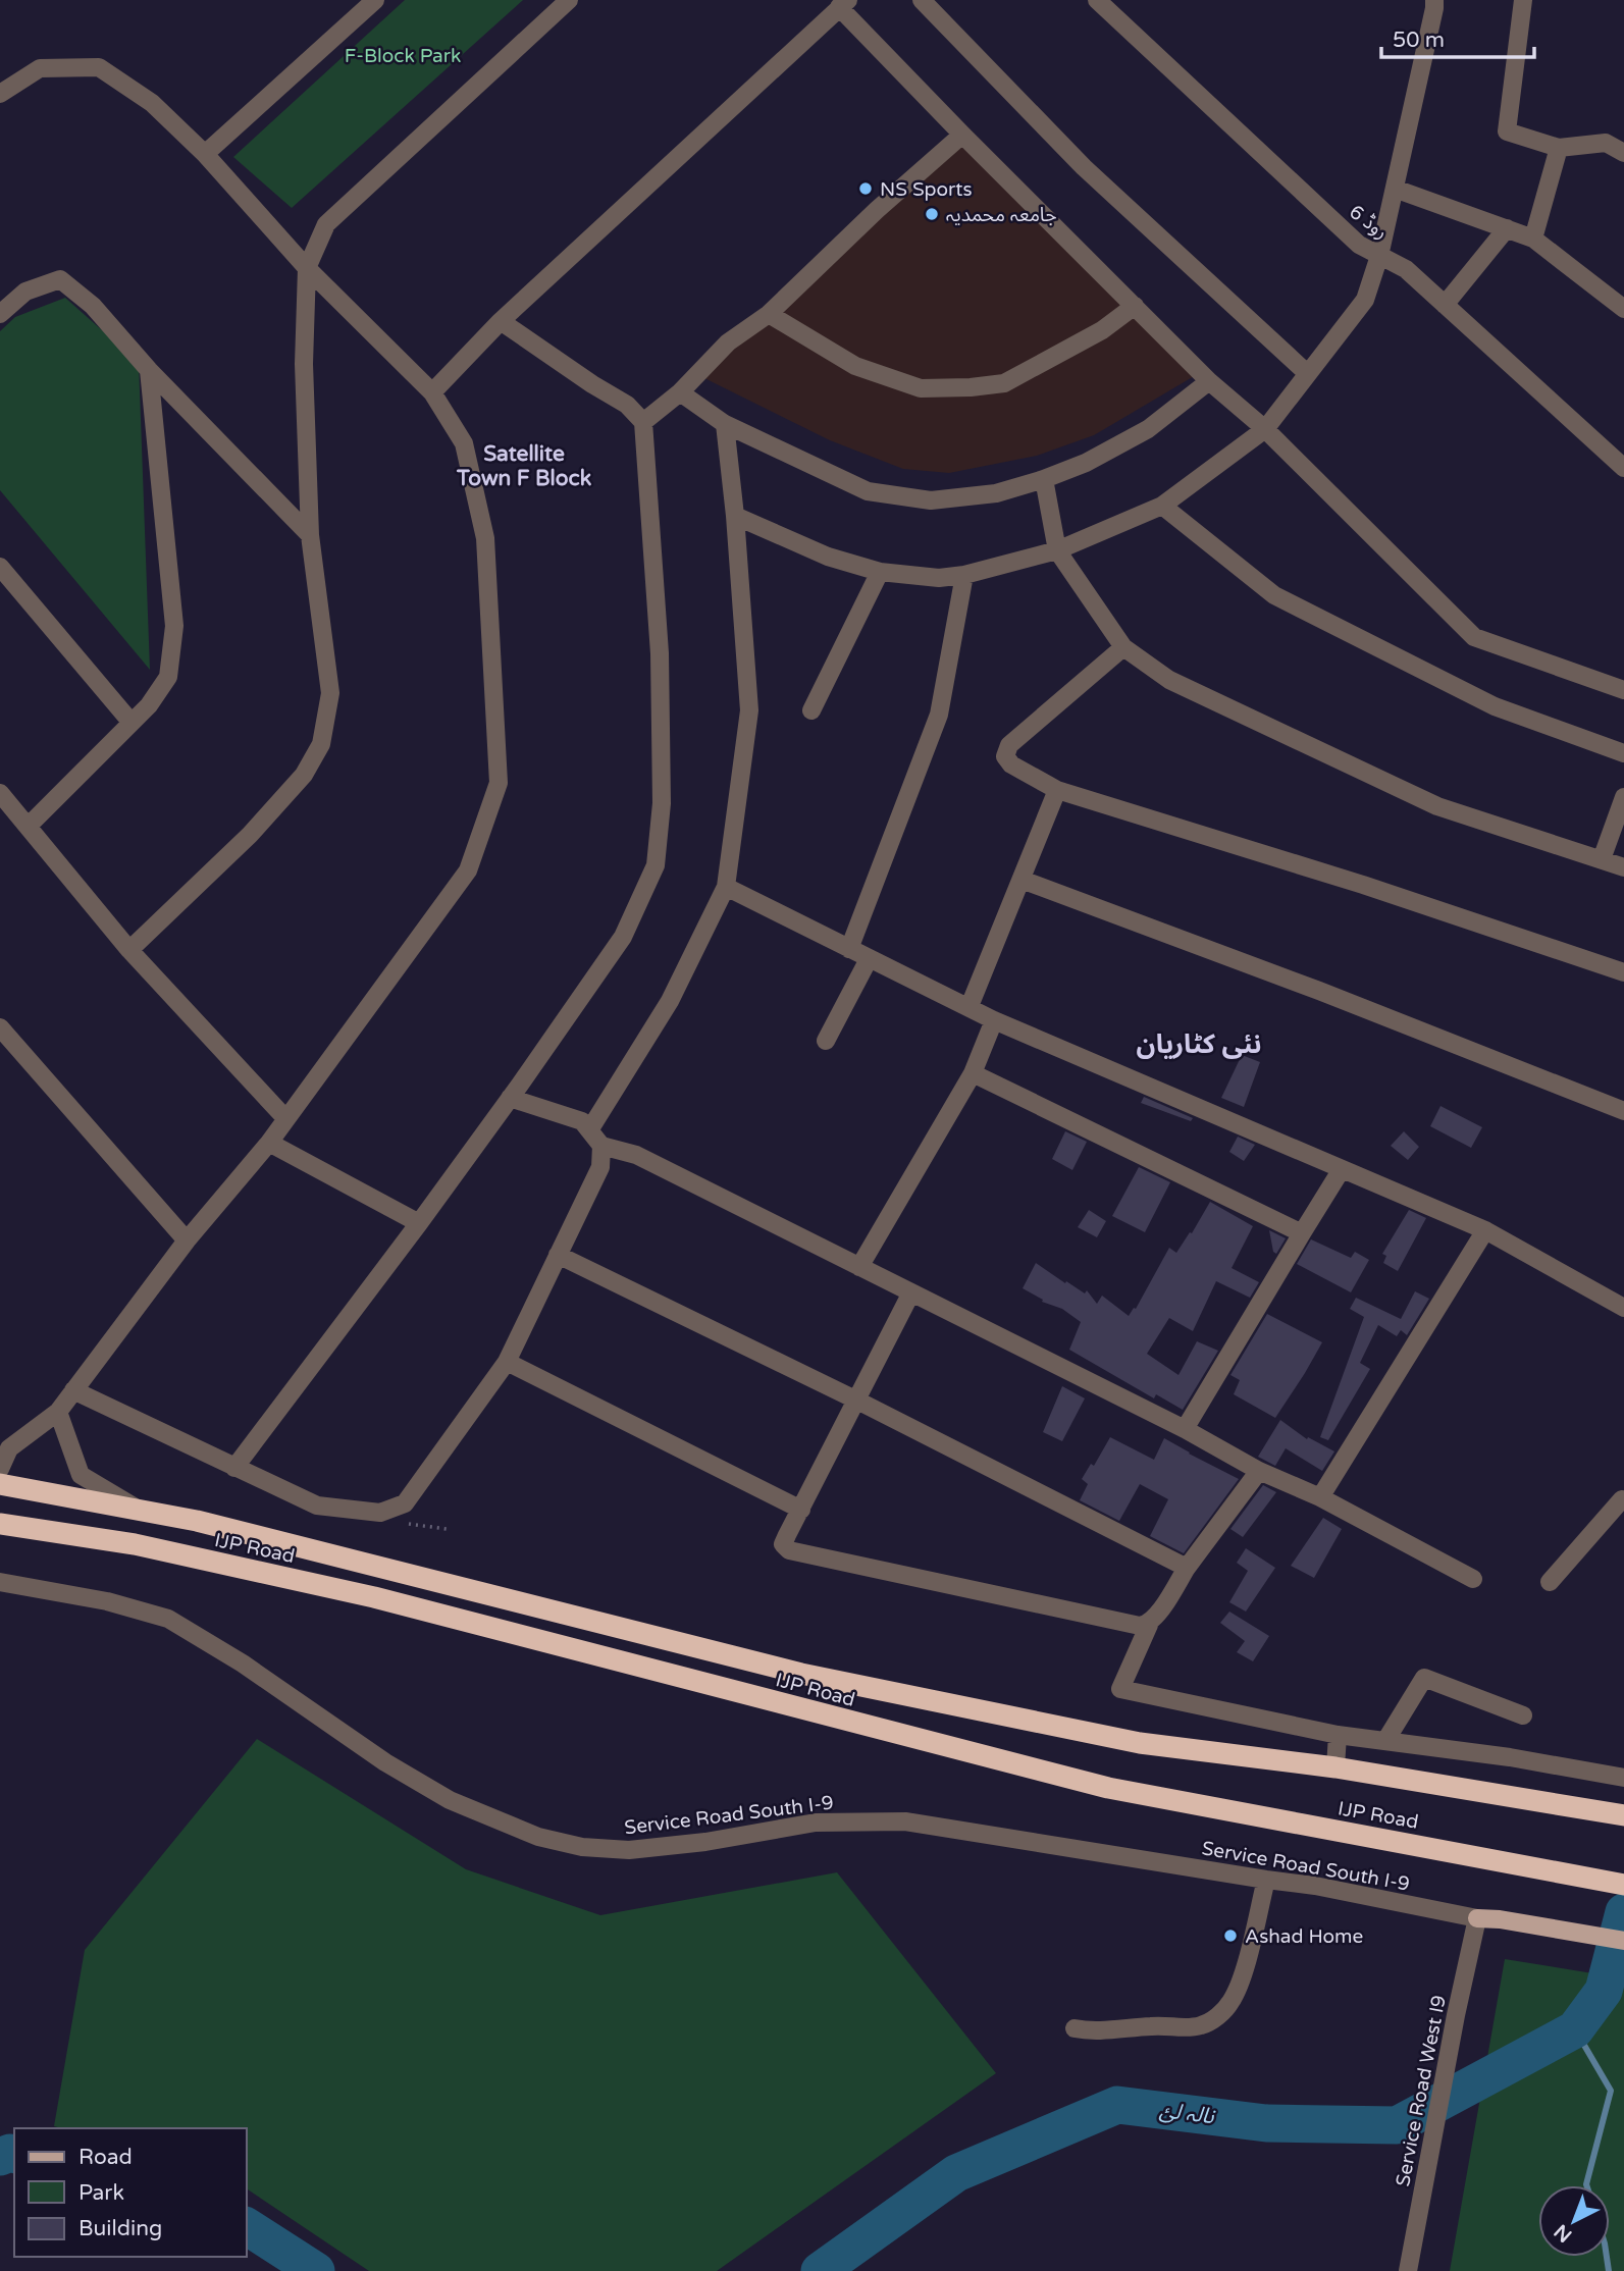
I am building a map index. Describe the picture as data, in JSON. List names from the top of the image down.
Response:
{
  "streets": {
    "highway": ["IJP Road"],
    "street": ["روڈ 6", "Service Road South I-9", "Service Road West I9"]
  },
  "crossings": [
    ["Service Road South I-9", "Service Road West I9"]
  ],
  "districts": ["Satellite Town F Block", "نئی کٹاریان"],
  "water": ["نالہ لئ"],
  "parks": ["F-Block Park"],
  "places": ["NS Sports", "جامعہ محمدیہ", "Ashad Home"],
  "legend": ["Road", "Park", "Building"],
  "scale_bar": "50 m",
  "north": "bottom left"
}
